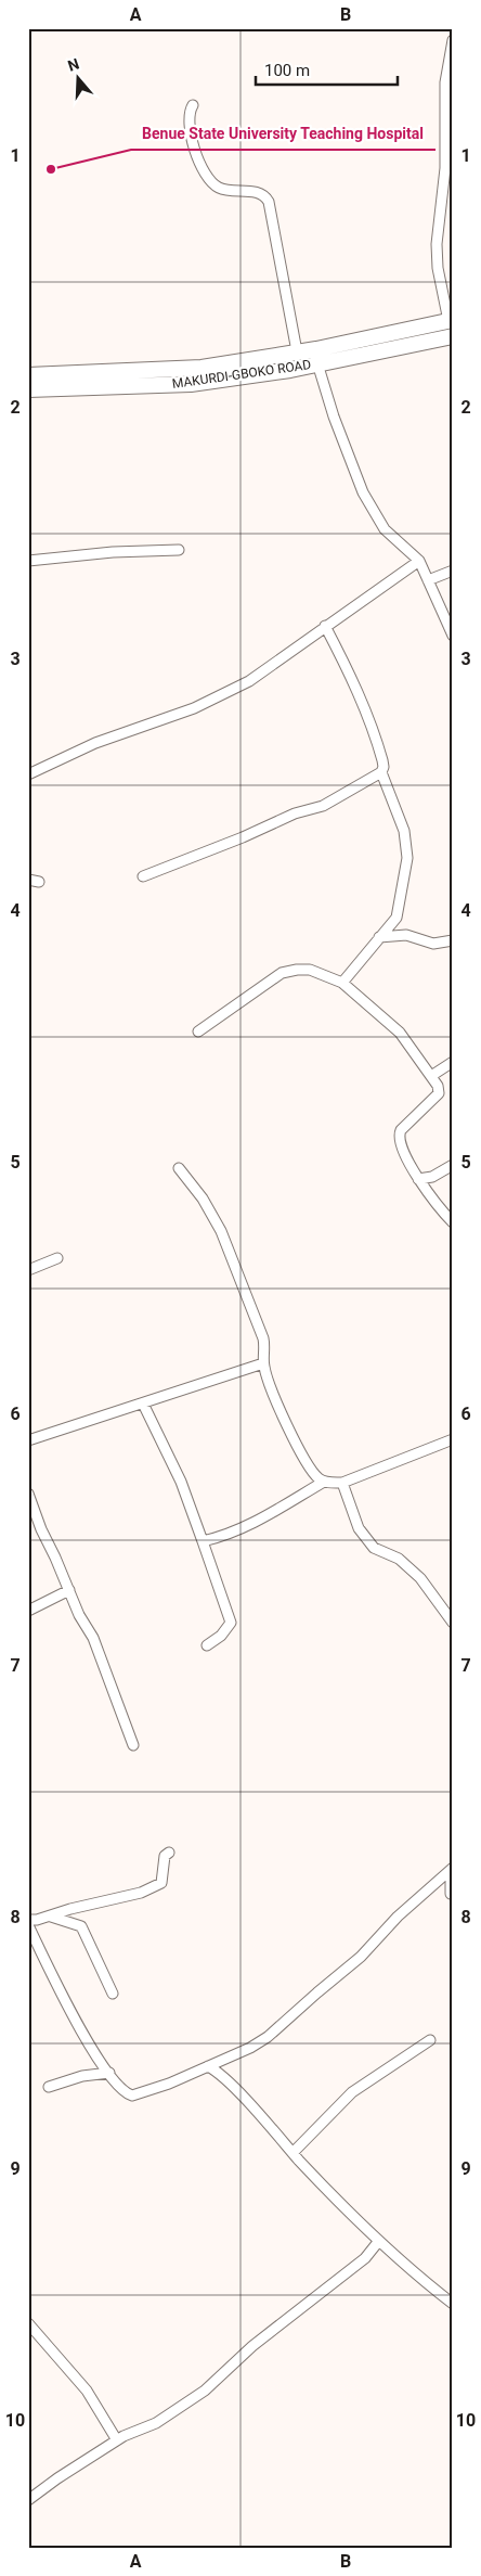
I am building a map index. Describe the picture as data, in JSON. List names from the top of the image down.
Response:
{
  "streets": {
    "main road": ["MAKURDI-GBOKO ROAD"]
  },
  "places": ["Benue State University Teaching Hospital"],
  "scale_bar": "100 m",
  "north": "top",
  "grid": {
    "columns": ["A", "B"],
    "rows": [
      "1",
      "2",
      "3",
      "4",
      "5",
      "6",
      "7",
      "8",
      "9",
      "10"
    ]
  }
}
